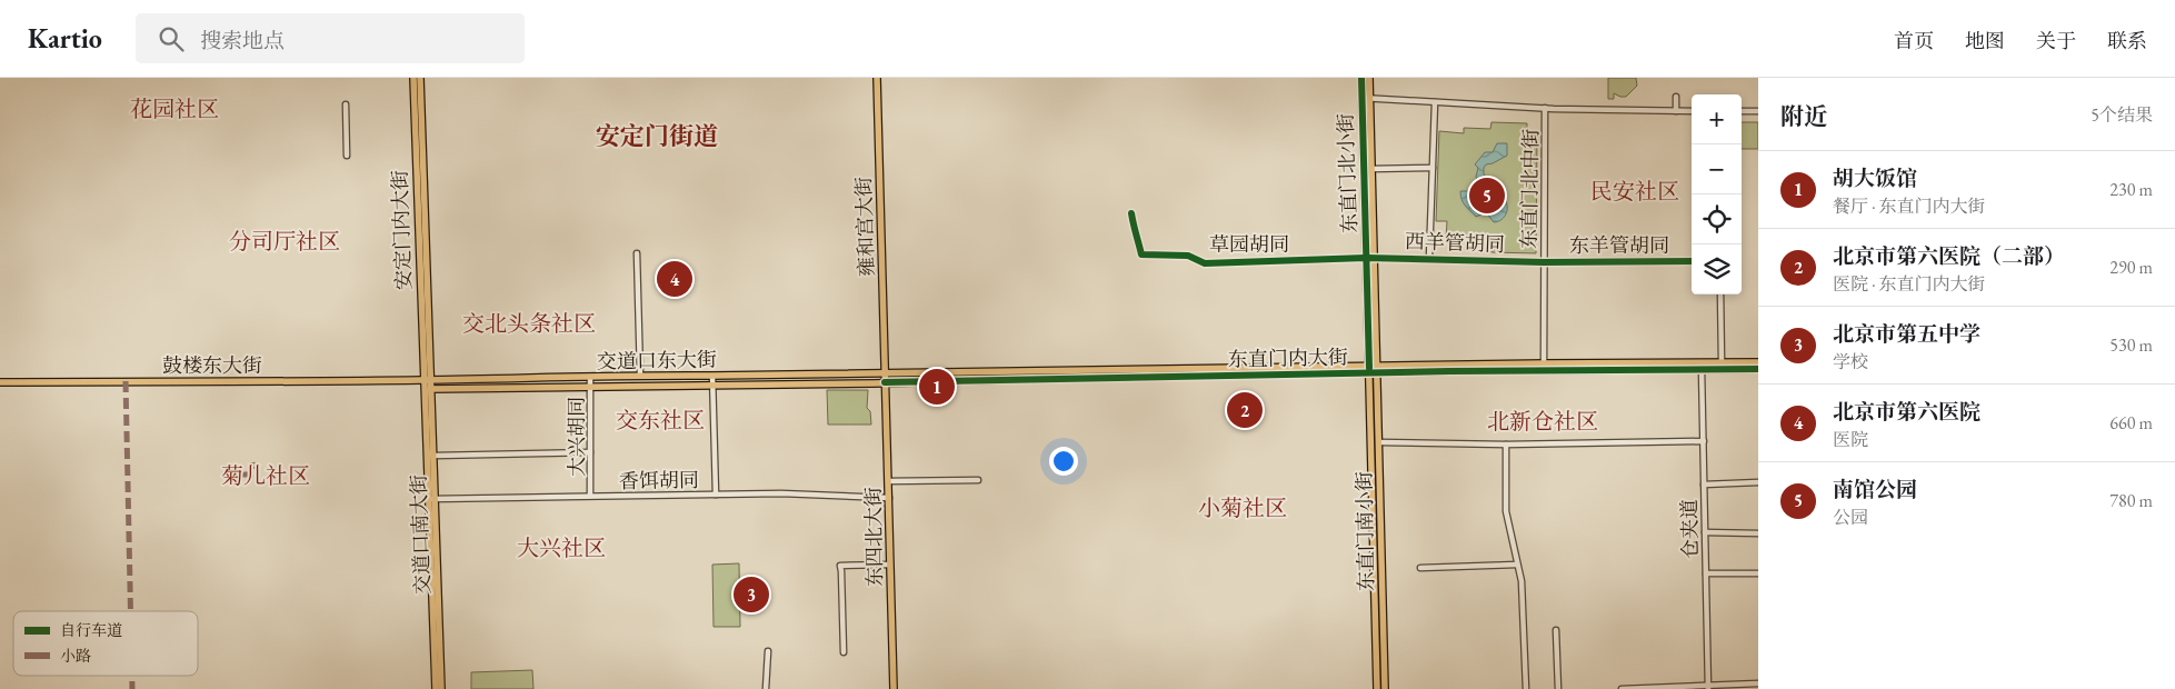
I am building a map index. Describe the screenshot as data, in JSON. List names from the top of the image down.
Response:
{
  "streets": {
    "main road": [
      "东直门北小街",
      "雍和宫大街",
      "安定门内大街",
      "东直门内大街",
      "交道口东大街",
      "鼓楼东大街",
      "东直门南小街",
      "交道口南大街",
      "东四北大街"
    ],
    "street": [
      "东直门北中街",
      "西羊管胡同",
      "草园胡同",
      "东羊管胡同",
      "大兴胡同",
      "香饵胡同",
      "仓夹道"
    ]
  },
  "crossings": [
    ["东直门北小街", "西羊管胡同"],
    ["东直门北小街", "草园胡同"],
    ["东直门北小街", "东直门内大街"],
    ["东直门北小街", "东直门南小街"],
    ["东直门北中街", "西羊管胡同"],
    ["东直门北中街", "东羊管胡同"],
    ["东直门北中街", "东直门内大街"],
    ["雍和宫大街", "东直门内大街"],
    ["雍和宫大街", "交道口东大街"],
    ["雍和宫大街", "东四北大街"],
    ["安定门内大街", "交道口东大街"],
    ["安定门内大街", "鼓楼东大街"],
    ["安定门内大街", "交道口南大街"],
    ["西羊管胡同", "草园胡同"],
    ["西羊管胡同", "东羊管胡同"],
    ["东直门内大街", "交道口东大街"],
    ["东直门内大街", "仓夹道"],
    ["东直门内大街", "东直门南小街"],
    ["东直门内大街", "东四北大街"],
    ["交道口东大街", "鼓楼东大街"],
    ["交道口东大街", "大兴胡同"],
    ["交道口东大街", "交道口南大街"],
    ["交道口东大街", "东四北大街"],
    ["鼓楼东大街", "交道口南大街"],
    ["大兴胡同", "香饵胡同"],
    ["香饵胡同", "交道口南大街"],
    ["香饵胡同", "东四北大街"]
  ],
  "districts": [
    "花园社区",
    "安定门街道",
    "民安社区",
    "分司厅社区",
    "交北头条社区",
    "交东社区",
    "北新仓社区",
    "菊儿社区",
    "小菊社区",
    "大兴社区"
  ],
  "legend": ["自行车道", "小路"],
  "page": {
    "header": "Kartio",
    "search": "搜索地点",
    "nav": [
      "首页",
      "地图",
      "关于",
      "联系"
    ],
    "heading": ["附近", "5个结果"],
    "map_buttons": ["+", "−"],
    "list": [
      {
        "mark": "1",
        "name": "胡大饭馆",
        "note": "餐厅 · 东直门内大街",
        "value": "230 m"
      },
      {
        "mark": "2",
        "name": "北京市第六医院（二部）",
        "note": "医院 · 东直门内大街",
        "value": "290 m"
      },
      {
        "mark": "3",
        "name": "北京市第五中学",
        "note": "学校",
        "value": "530 m"
      },
      {
        "mark": "4",
        "name": "北京市第六医院",
        "note": "医院",
        "value": "660 m"
      },
      {
        "mark": "5",
        "name": "南馆公园",
        "note": "公园",
        "value": "780 m"
      }
    ],
    "pins": [
      "5",
      "4",
      "1",
      "2",
      "3"
    ]
  }
}
